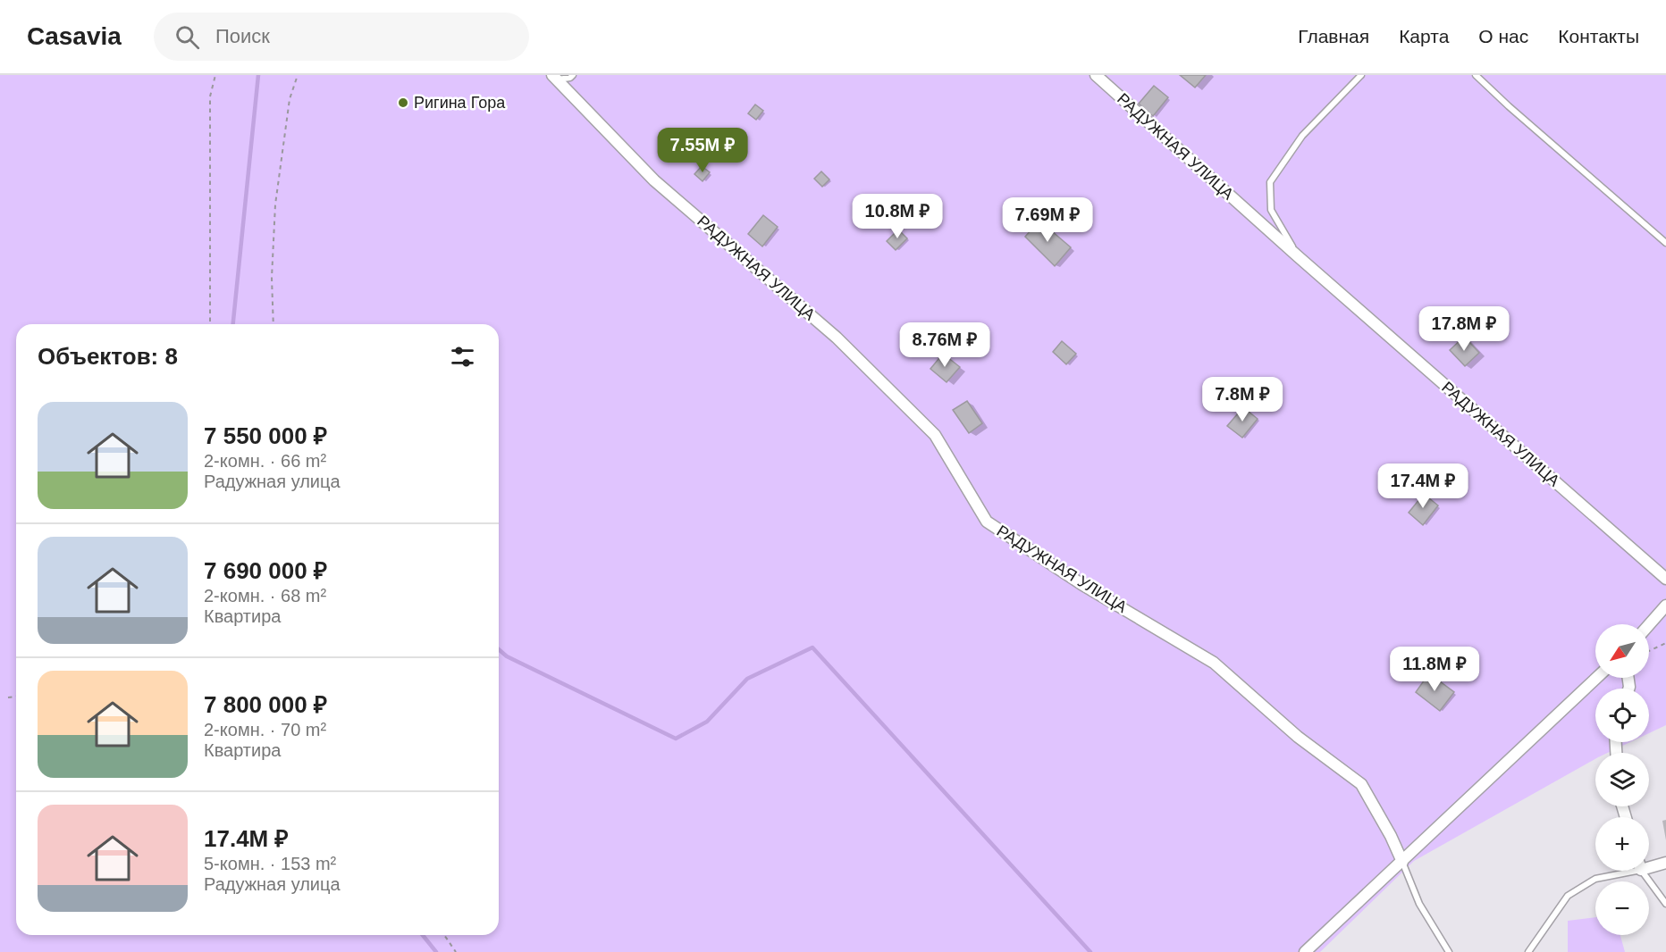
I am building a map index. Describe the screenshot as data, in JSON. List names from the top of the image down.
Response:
{
  "streets": {
    "street": ["РАДУЖНАЯ УЛИЦА"]
  },
  "places": ["Ригина Гора"],
  "north": "bottom left",
  "page": {
    "header": "Casavia",
    "search": "Поиск",
    "nav": [
      "Главная",
      "Карта",
      "О нас",
      "Контакты"
    ],
    "price": [
      "7.55M ₽",
      "10.8M ₽",
      "7.69M ₽",
      "17.8M ₽",
      "8.76M ₽",
      "7.8M ₽",
      "17.4M ₽",
      "11.8M ₽"
    ],
    "heading": "Объектов: 8",
    "list": [
      {
        "name": "7 550 000 ₽",
        "note": "2-комн. · 66 m² · Радужная улица"
      },
      {
        "name": "7 690 000 ₽",
        "note": "2-комн. · 68 m² · Квартира"
      },
      {
        "name": "7 800 000 ₽",
        "note": "2-комн. · 70 m² · Квартира"
      },
      {
        "name": "17.4M ₽",
        "note": "5-комн. · 153 m² · Радужная улица"
      }
    ],
    "map_buttons": ["+", "−"]
  }
}
